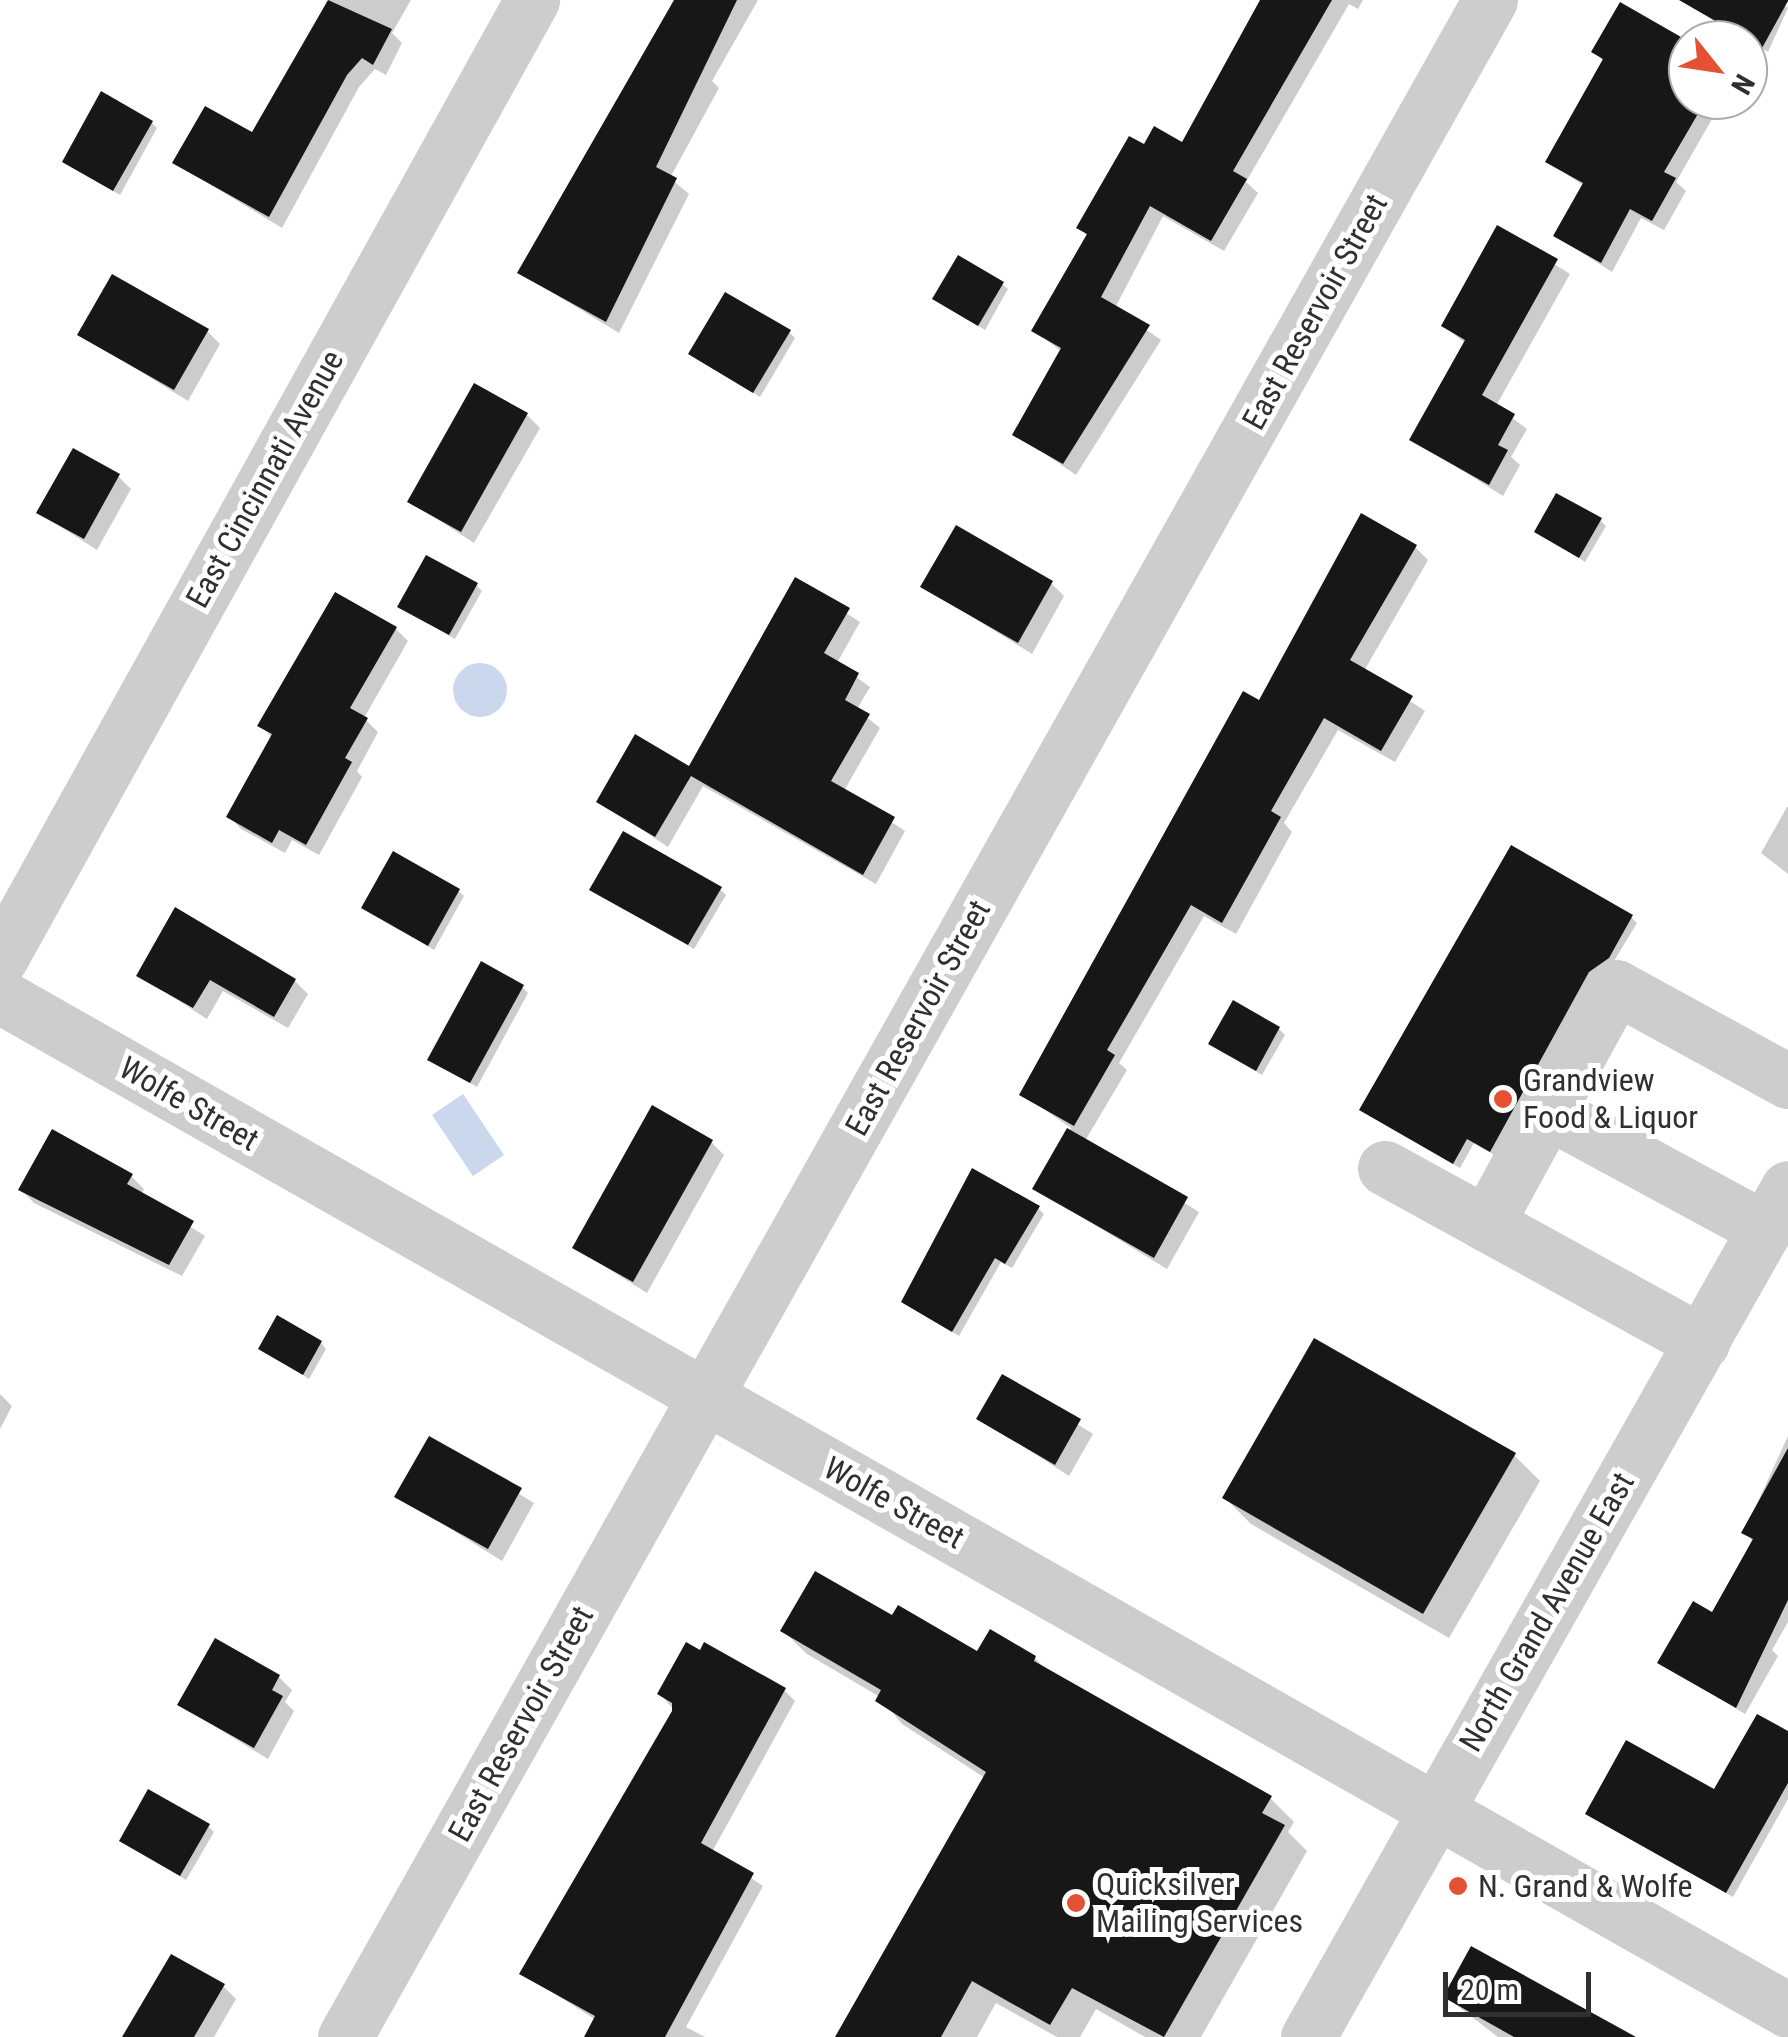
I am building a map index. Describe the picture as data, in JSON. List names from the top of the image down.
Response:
{
  "streets": {
    "street": [
      "East Reservoir Street",
      "East Cincinnati Avenue",
      "Wolfe Street",
      "North Grand Avenue East"
    ]
  },
  "crossings": [
    ["East Reservoir Street", "Wolfe Street"],
    ["Wolfe Street", "North Grand Avenue East"]
  ],
  "places": ["Grandview Food & Liquor", "N. Grand & Wolfe", "Quicksilver Mailing Services"],
  "scale_bar": "20 m",
  "north": "bottom right"
}
